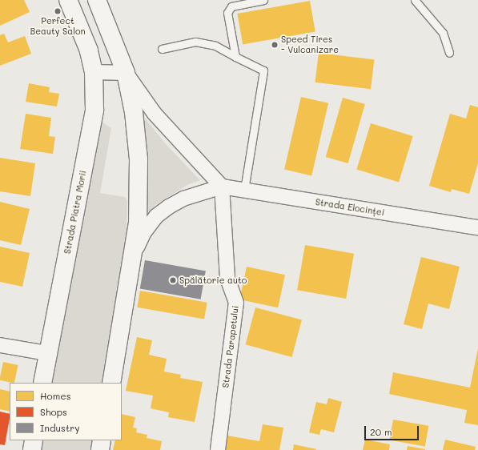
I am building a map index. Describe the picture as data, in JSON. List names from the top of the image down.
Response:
{
  "streets": {
    "street": ["Strada Elocinței", "Strada Piatra Morii", "Strada Parapetului"]
  },
  "crossings": [
    ["Strada Elocinței", "Strada Parapetului"]
  ],
  "places": ["Perfect Beauty Salon", "Speed Tires - Vulcanizare", "Spălătorie auto"],
  "legend": ["Homes", "Shops", "Industry"],
  "scale_bar": "20 m"
}
